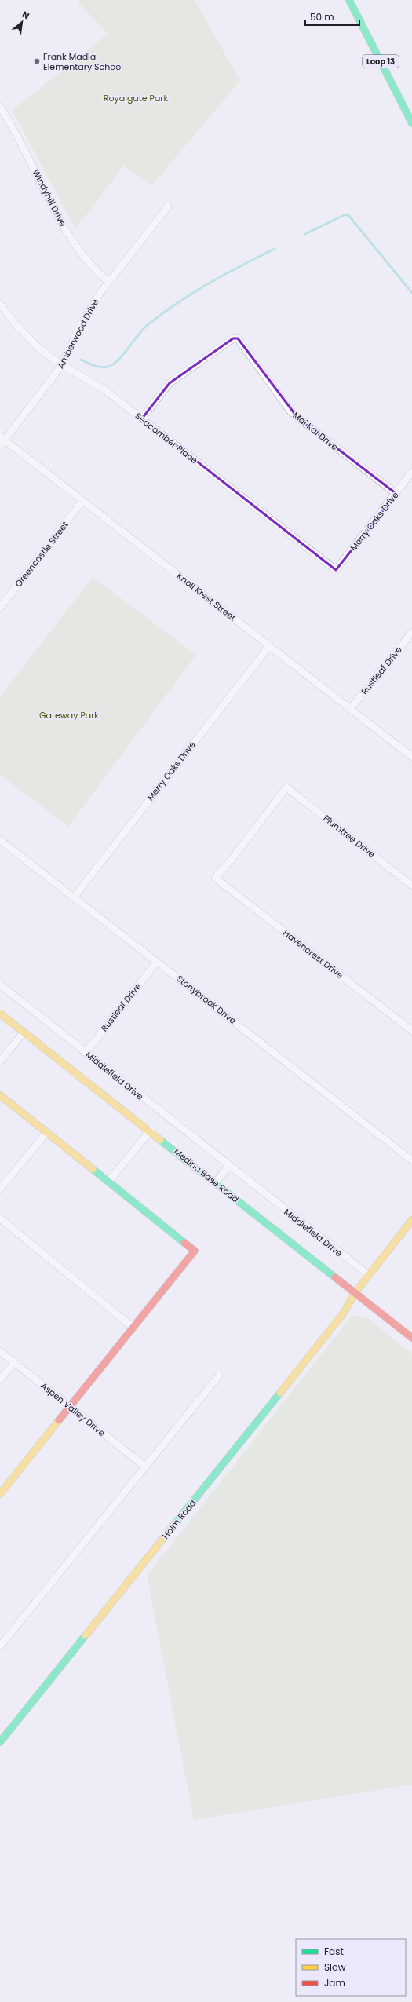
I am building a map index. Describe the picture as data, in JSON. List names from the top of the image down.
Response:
{
  "streets": {
    "street": [
      "Loop 13",
      "Windyhill Drive",
      "Amberwood Drive",
      "Mai Kai Drive",
      "Seacomber Place",
      "Merry Oaks Drive",
      "Greencastle Street",
      "Knoll Krest Street",
      "Rustleaf Drive",
      "Plumtree Drive",
      "Havencrest Drive",
      "Stonybrook Drive",
      "Middlefield Drive",
      "Medina Base Road",
      "Aspen Valley Drive",
      "Holm Road"
    ]
  },
  "crossings": [
    ["Windyhill Drive", "Amberwood Drive"],
    ["Amberwood Drive", "Seacomber Place"],
    ["Amberwood Drive", "Knoll Krest Street"],
    ["Mai Kai Drive", "Seacomber Place"],
    ["Mai Kai Drive", "Merry Oaks Drive"],
    ["Seacomber Place", "Merry Oaks Drive"],
    ["Merry Oaks Drive", "Knoll Krest Street"],
    ["Merry Oaks Drive", "Stonybrook Drive"],
    ["Greencastle Street", "Knoll Krest Street"],
    ["Knoll Krest Street", "Rustleaf Drive"],
    ["Rustleaf Drive", "Stonybrook Drive"],
    ["Rustleaf Drive", "Middlefield Drive"],
    ["Plumtree Drive", "Havencrest Drive"],
    ["Middlefield Drive", "Holm Road"],
    ["Medina Base Road", "Holm Road"]
  ],
  "parks": ["Royalgate Park", "Gateway Park"],
  "places": ["Frank Madla Elementary School"],
  "legend": ["Fast", "Slow", "Jam"],
  "scale_bar": "50 m",
  "north": "top right"
}
